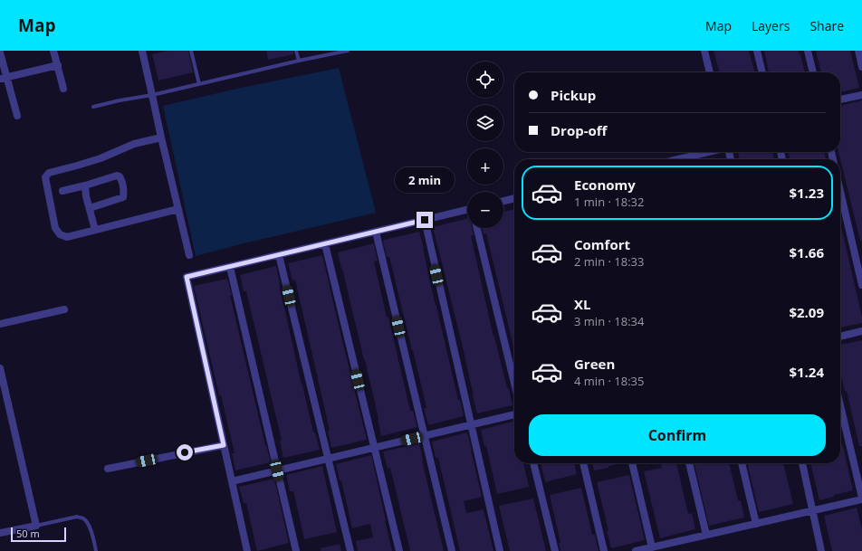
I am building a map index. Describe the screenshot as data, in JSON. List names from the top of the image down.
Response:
{
  "scale_bar": "50 m",
  "page": {
    "header": "Map",
    "nav": ["Map", "Layers", "Share"],
    "map_buttons": ["+", "−"],
    "banner": ["Pickup", "Drop-off"],
    "list": [
      {
        "name": "Economy",
        "note": "1 min · 18:32",
        "value": "$1.23"
      },
      {
        "name": "Comfort",
        "note": "2 min · 18:33",
        "value": "$1.66"
      },
      {
        "name": "XL",
        "note": "3 min · 18:34",
        "value": "$2.09"
      },
      {
        "name": "Green",
        "note": "4 min · 18:35",
        "value": "$1.24"
      }
    ],
    "bubble": "2 min",
    "buttons": "Confirm",
    "scale": "50 m"
  }
}
